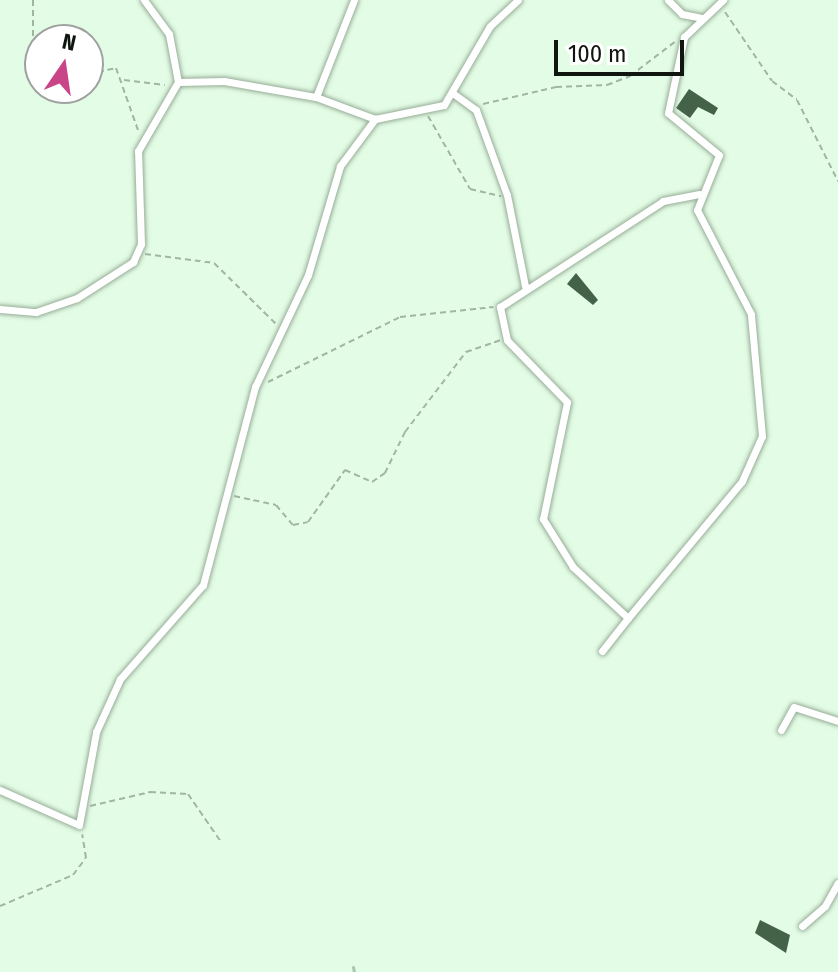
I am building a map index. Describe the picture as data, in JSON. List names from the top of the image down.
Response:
{
  "scale_bar": "100 m",
  "north": "top"
}
